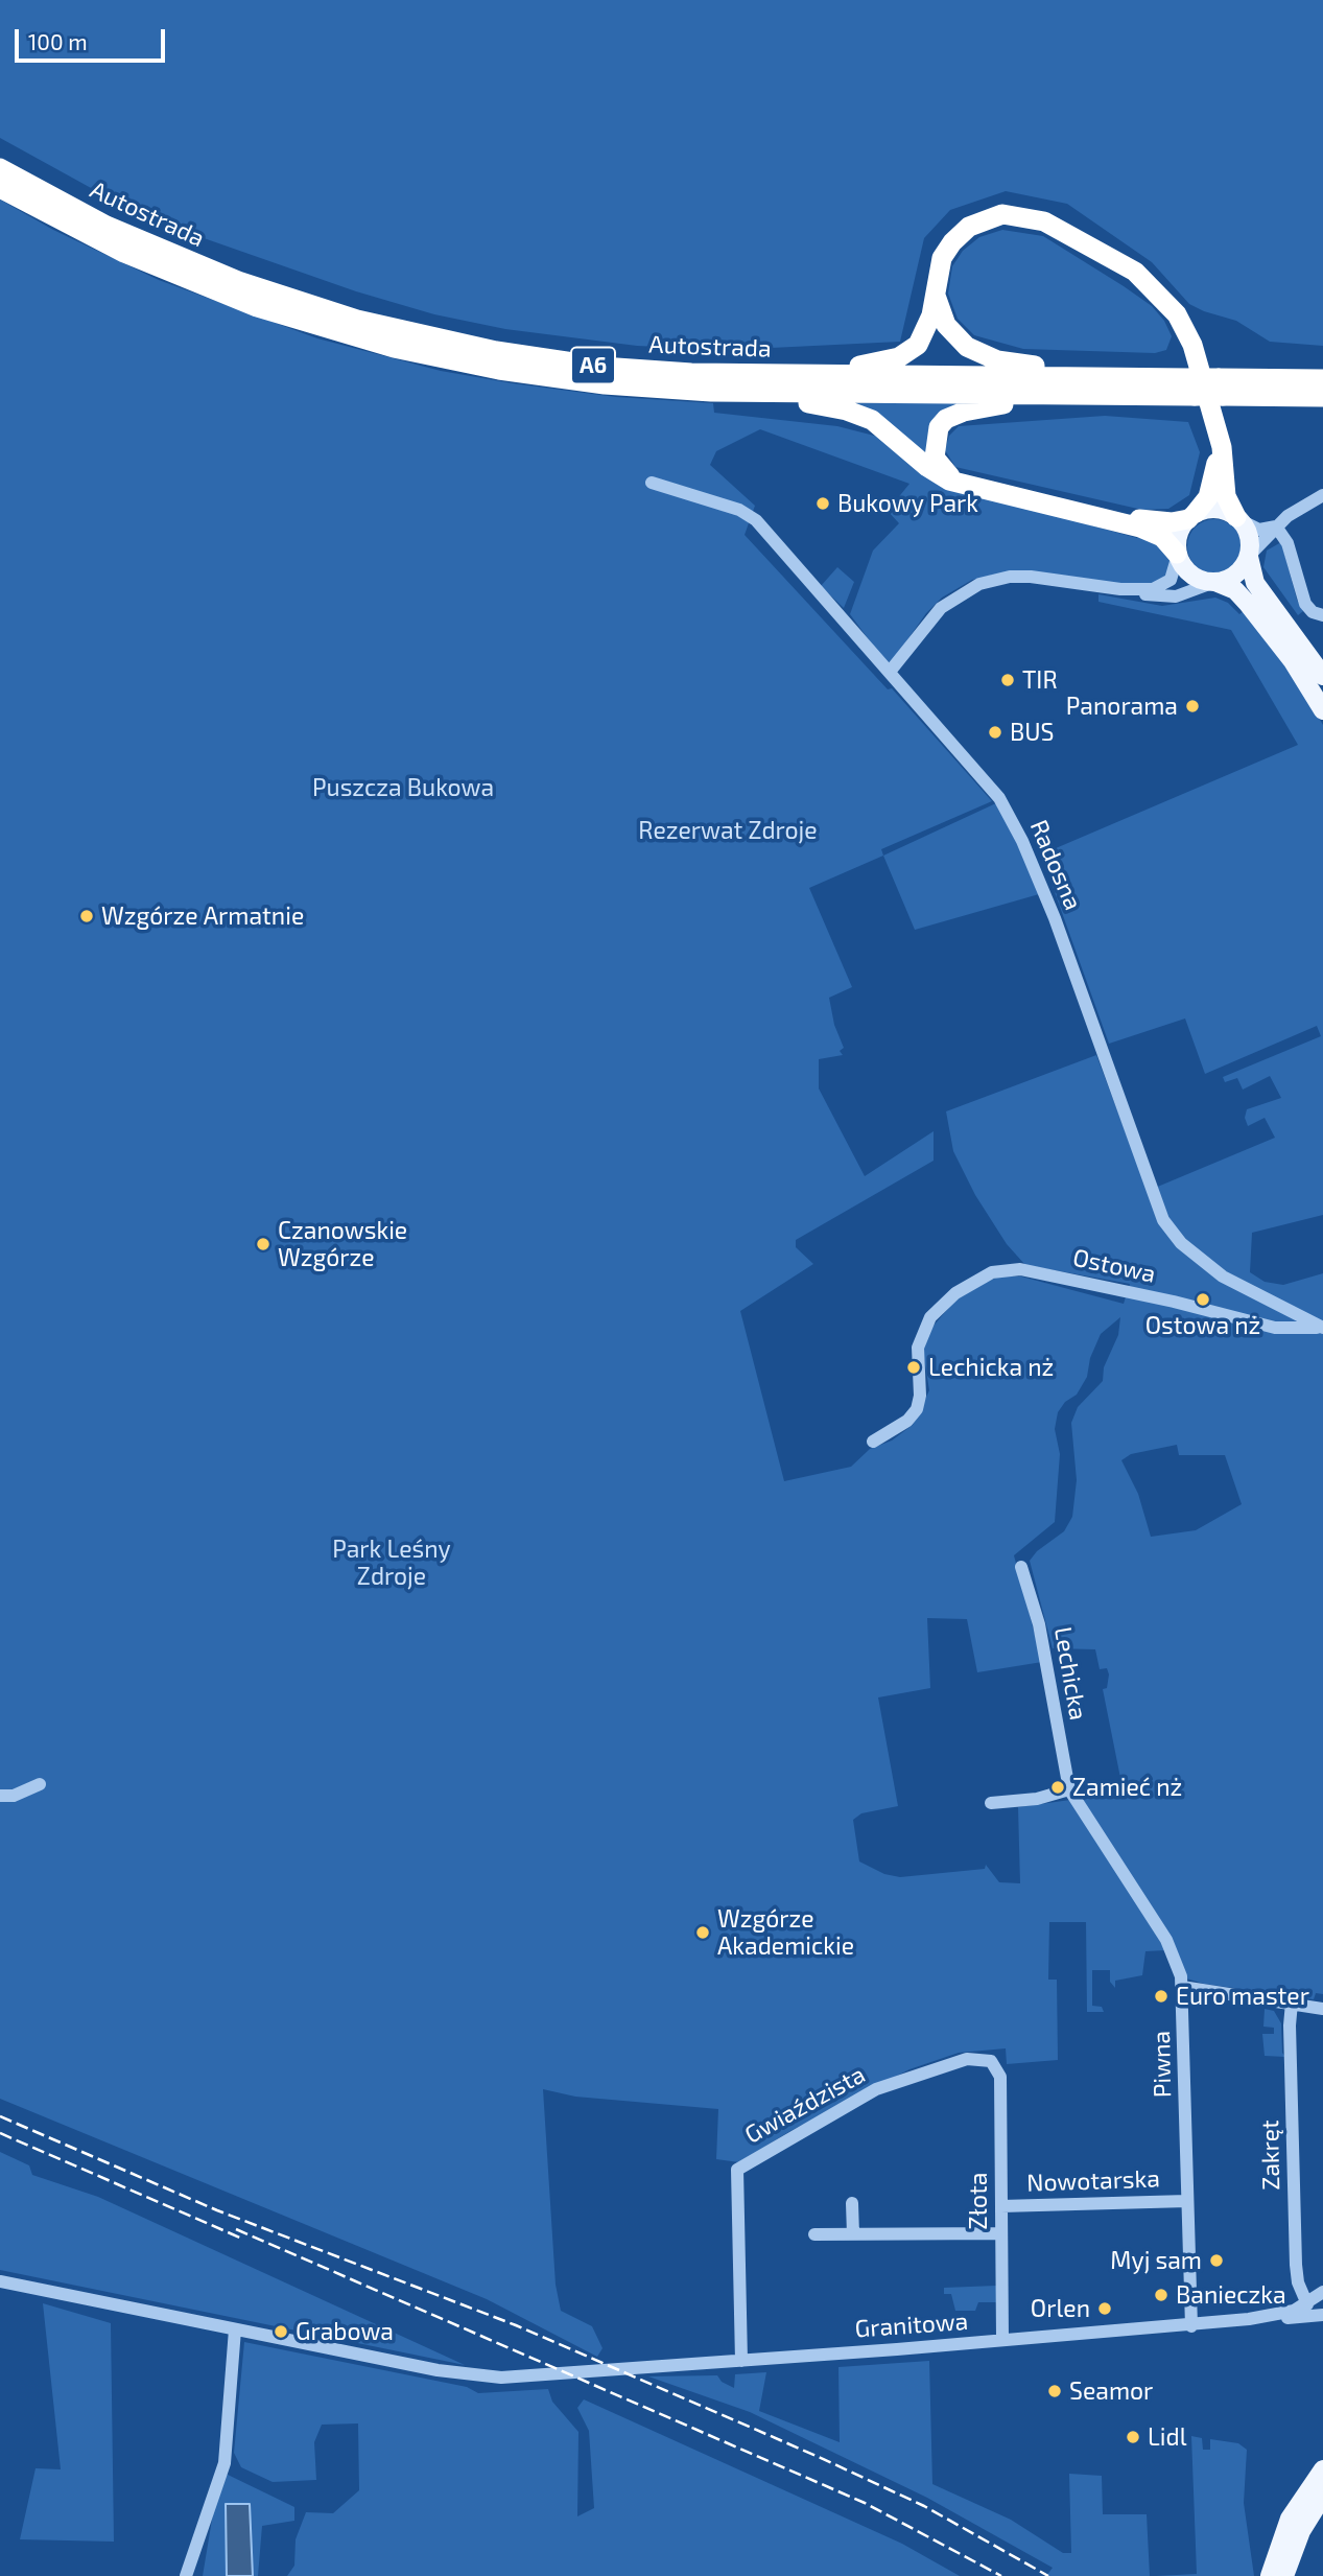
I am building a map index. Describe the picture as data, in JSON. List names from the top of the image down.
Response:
{
  "streets": {
    "highway": ["Autostrada", "A6"],
    "street": [
      "Radosna",
      "Ostowa",
      "Lechicka",
      "Piwna",
      "Gwiaździsta",
      "Zakręt",
      "Nowotarska",
      "Złota",
      "Granitowa"
    ]
  },
  "crossings": [
    ["Radosna", "Ostowa"],
    ["Lechicka", "Piwna"],
    ["Piwna", "Nowotarska"],
    ["Piwna", "Granitowa"],
    ["Gwiaździsta", "Złota"],
    ["Gwiaździsta", "Granitowa"],
    ["Zakręt", "Granitowa"],
    ["Nowotarska", "Złota"],
    ["Złota", "Granitowa"]
  ],
  "parks": ["Puszcza Bukowa", "Rezerwat Zdroje", "Park Leśny Zdroje"],
  "places": [
    "Bukowy Park",
    "TIR",
    "Panorama",
    "BUS",
    "Wzgórze Armatnie",
    "Czanowskie Wzgórze",
    "Ostowa nż",
    "Lechicka nż",
    "Zamieć nż",
    "Wzgórze Akademickie",
    "Euro master",
    "Myj sam",
    "Banieczka",
    "Orlen",
    "Grabowa",
    "Seamor",
    "Lidl"
  ],
  "scale_bar": "100 m"
}
